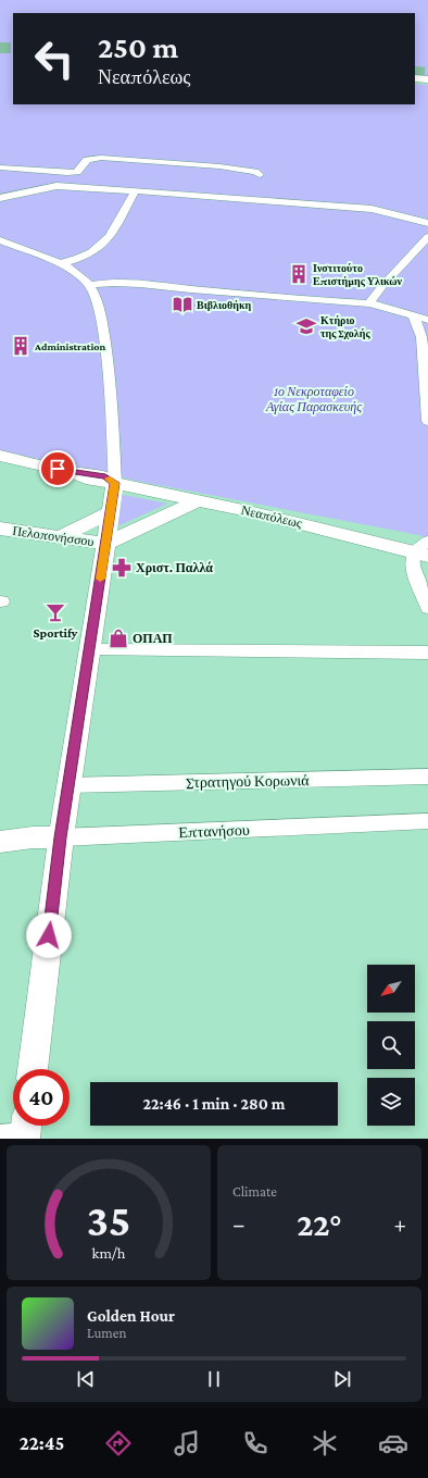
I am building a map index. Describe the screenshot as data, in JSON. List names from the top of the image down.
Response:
{
  "streets": {
    "street": [
      "Νεαπόλεως",
      "Πελοπονήσσου",
      "Στρατηγού Κορωνιά",
      "Επτανήσου"
    ]
  },
  "parks": ["1ο Νεκροταφείο Αγίας Παρασκευής"],
  "places": {
    "building": ["Ινστιτούτο Επιστήμης Υλικών", "Administration"],
    "library": ["Βιβλιοθήκη"],
    "school or university": ["Κτήριο της Σχολής"],
    "pharmacy": ["Χριστ. Παλλά"],
    "bar": ["Sportify"],
    "shop": ["ΟΠΑΠ"]
  },
  "north": "bottom left",
  "page": {
    "turn": ["250 m", "Νεαπόλεως"],
    "limit": "40",
    "trip": "22:46 · 1 min · 280 m",
    "tile": "Climate",
    "heat": ["−", "22°", "+"],
    "song": ["Golden Hour", "Lumen"],
    "tabs": "22:45",
    "gauge": ["35", "km/h"]
  }
}
